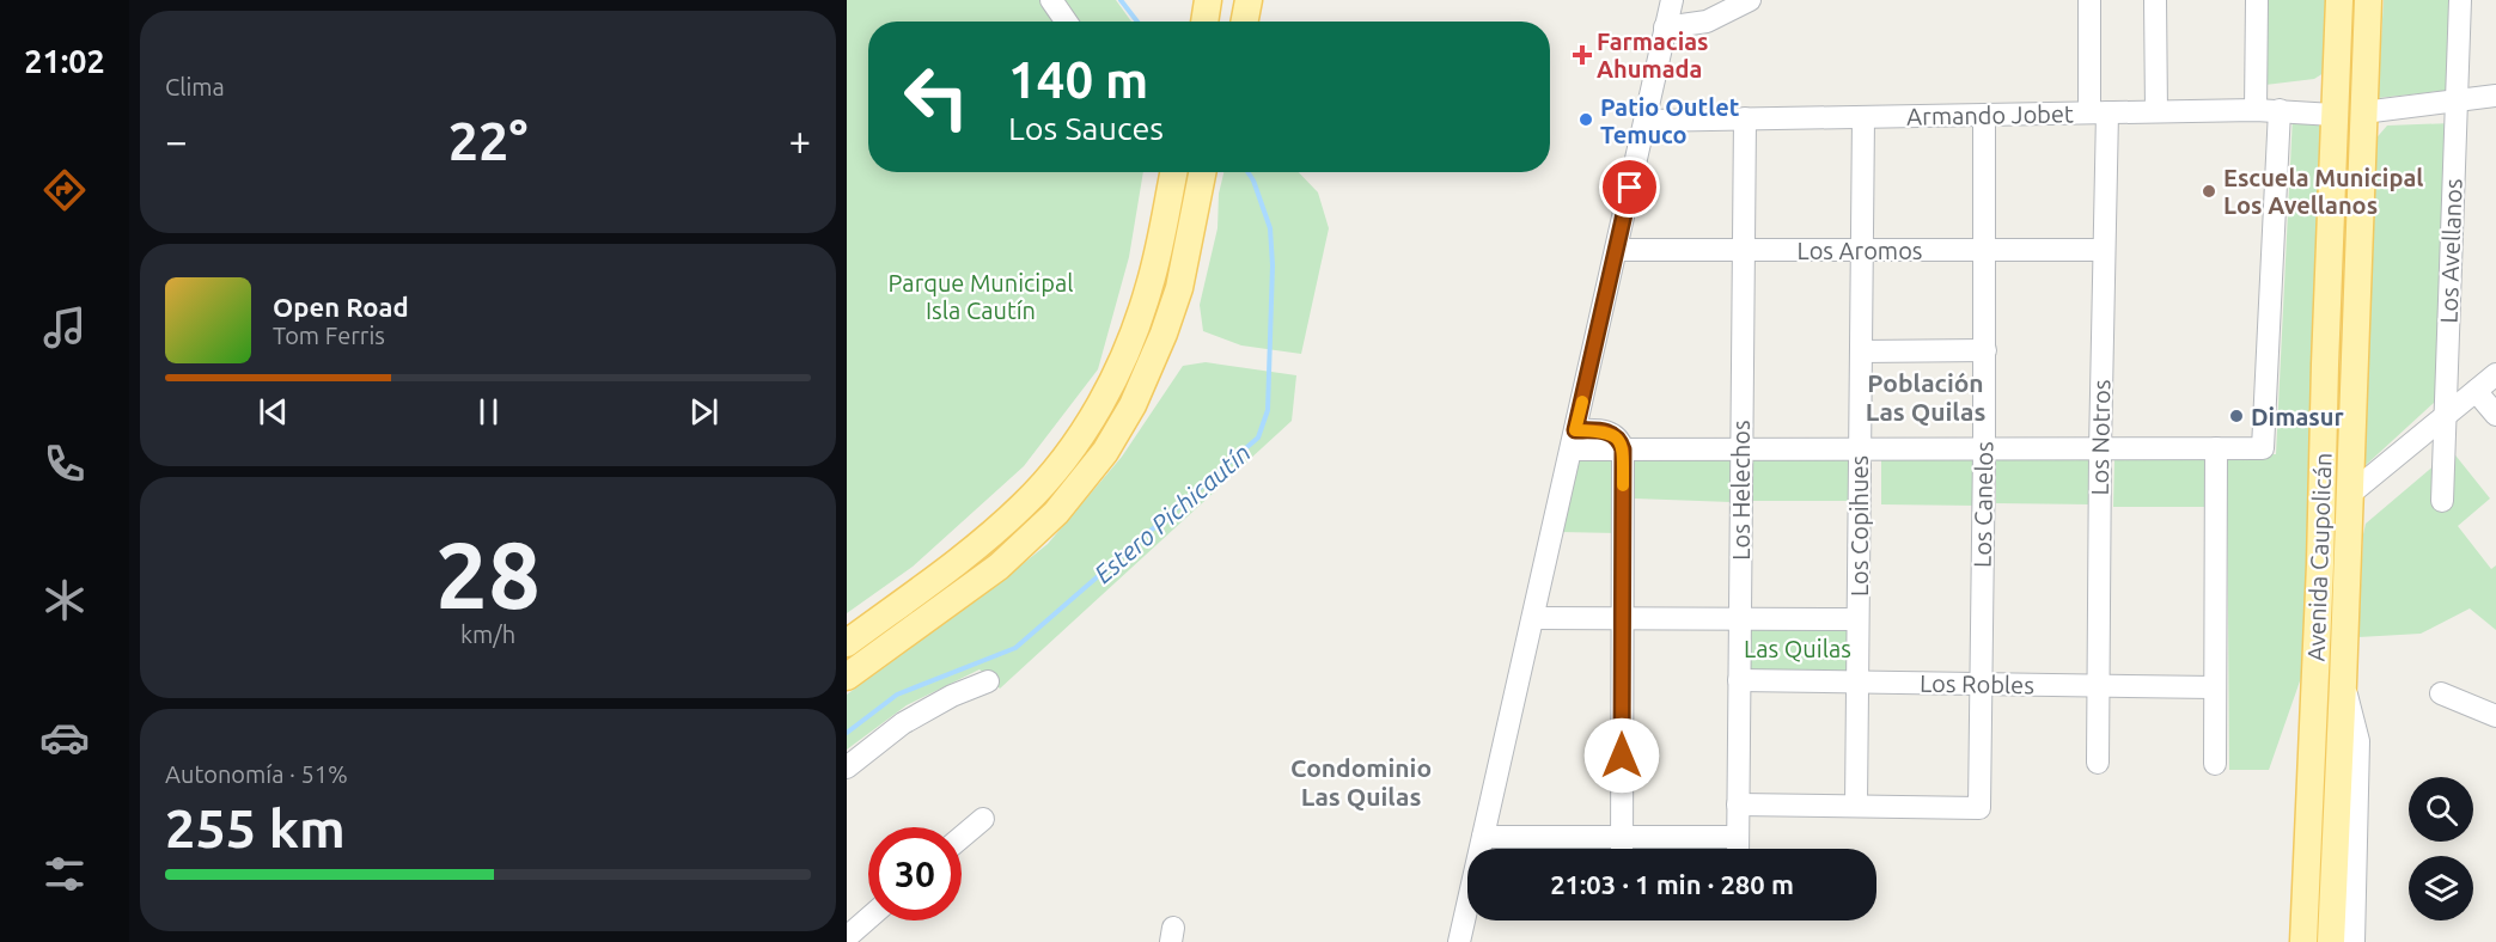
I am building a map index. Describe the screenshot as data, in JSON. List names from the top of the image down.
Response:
{
  "streets": {
    "main road": ["Avenida Caupolicán"],
    "street": [
      "Armando Jobet",
      "Los Aromos",
      "Los Avellanos",
      "Los Notros",
      "Los Helechos",
      "Los Canelos",
      "Los Copihues",
      "Los Robles"
    ]
  },
  "crossings": [
    ["Armando Jobet", "Los Notros"],
    ["Armando Jobet", "Los Helechos"],
    ["Armando Jobet", "Los Canelos"],
    ["Armando Jobet", "Los Copihues"],
    ["Armando Jobet", "Avenida Caupolicán"],
    ["Los Aromos", "Los Notros"],
    ["Los Aromos", "Los Helechos"],
    ["Los Aromos", "Los Canelos"],
    ["Los Aromos", "Los Copihues"],
    ["Los Notros", "Los Robles"],
    ["Los Helechos", "Los Robles"],
    ["Los Canelos", "Los Copihues"],
    ["Los Canelos", "Los Robles"],
    ["Los Copihues", "Los Robles"]
  ],
  "districts": ["Población Las Quilas", "Condominio Las Quilas"],
  "water": ["Estero Pichicautín"],
  "parks": ["Parque Municipal Isla Cautín", "Las Quilas"],
  "places": {
    "health": ["Farmacias Ahumada"],
    "other": ["Patio Outlet Temuco", "Escuela Municipal Los Avellanos", "Dimasur"]
  },
  "page": {
    "tabs": "21:02",
    "tile": [
      "Clima",
      ["28", "km/h"],
      ["Autonomía · 51%", "255 km"]
    ],
    "turn": ["140 m", "Los Sauces"],
    "heat": ["−", "22°", "+"],
    "song": ["Open Road", "Tom Ferris"],
    "limit": "30",
    "trip": "21:03 · 1 min · 280 m"
  }
}
